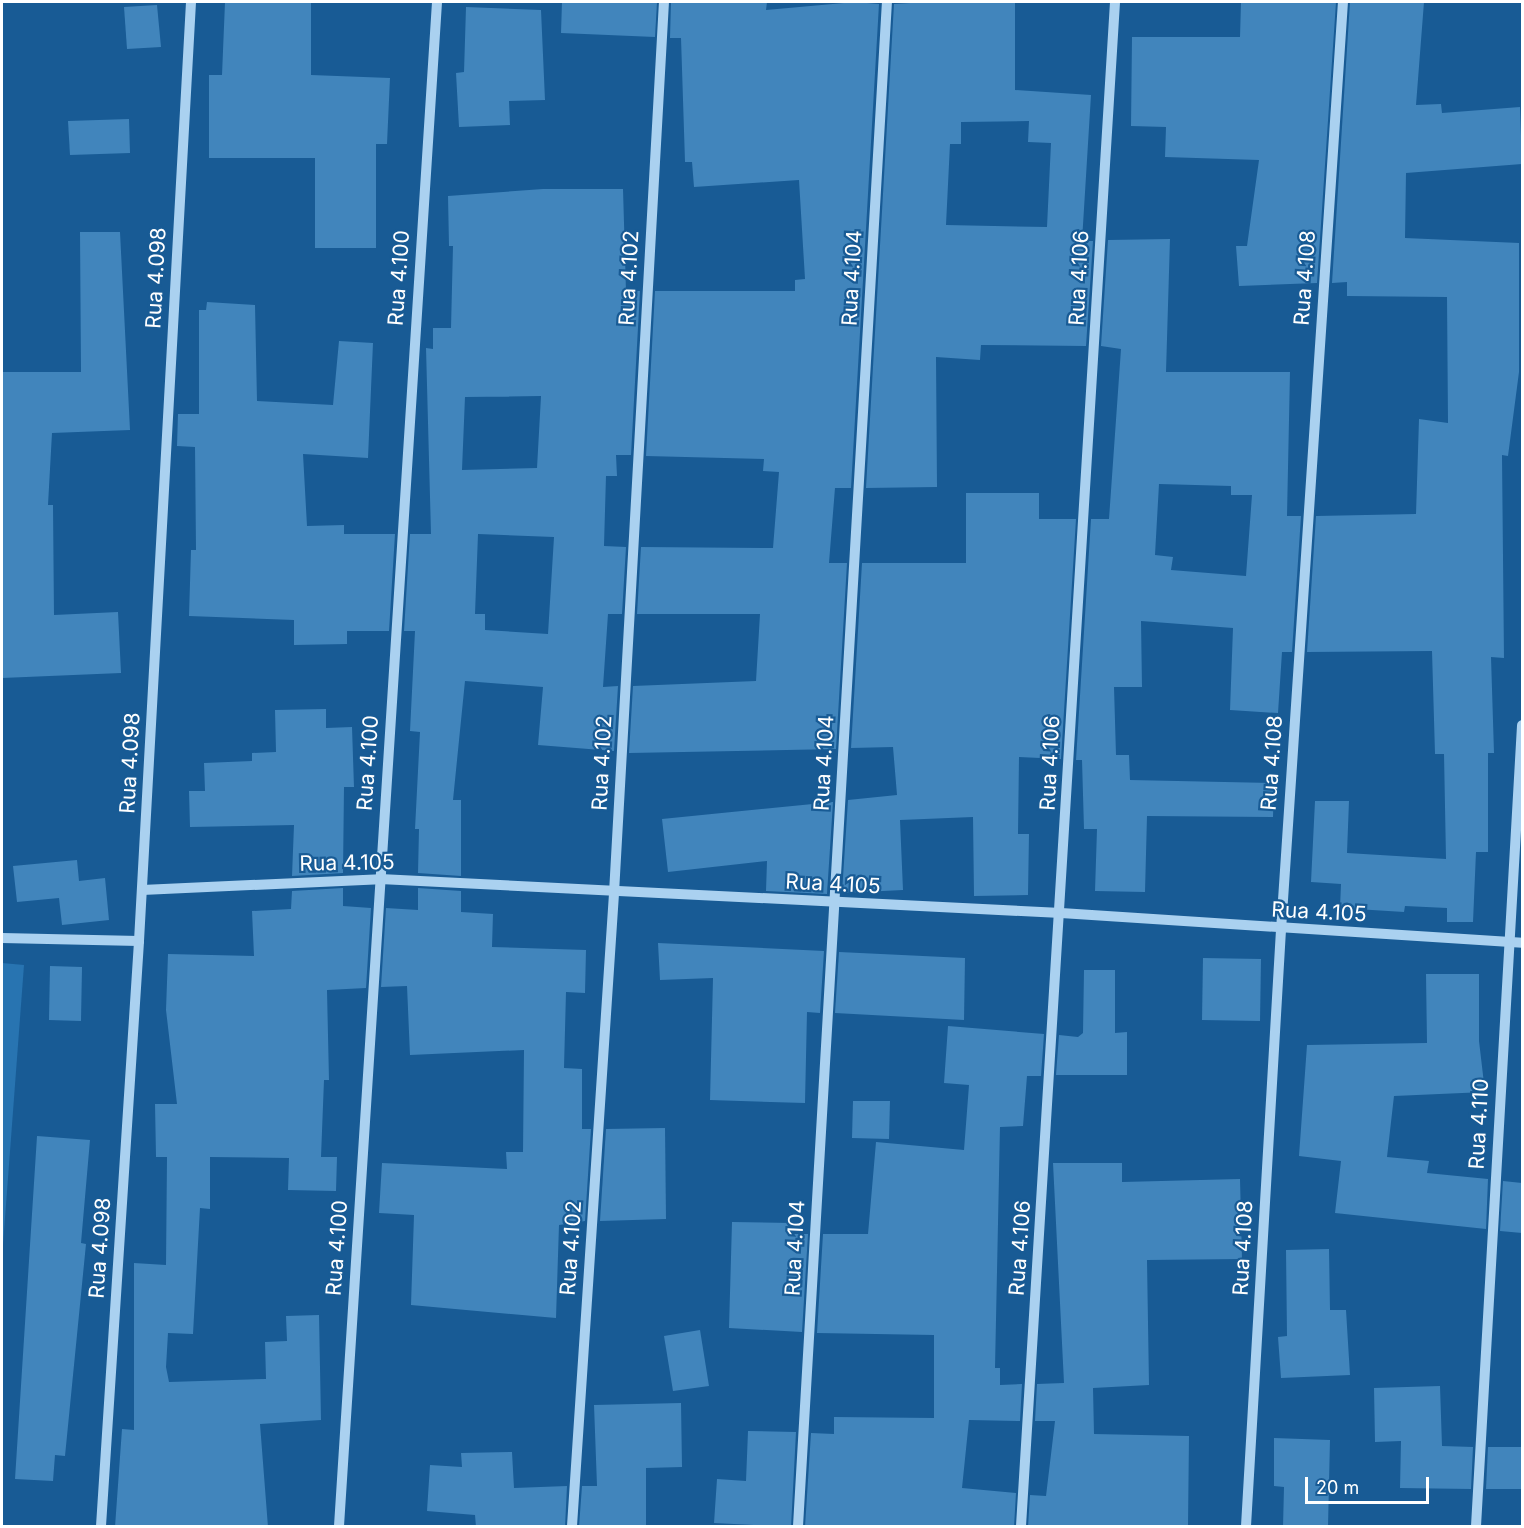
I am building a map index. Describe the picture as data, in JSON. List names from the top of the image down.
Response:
{
  "streets": {
    "street": [
      "Rua 4.098",
      "Rua 4.100",
      "Rua 4.102",
      "Rua 4.104",
      "Rua 4.106",
      "Rua 4.108",
      "Rua 4.105",
      "Rua 4.110"
    ]
  },
  "crossings": [
    ["Rua 4.098", "Rua 4.105"],
    ["Rua 4.100", "Rua 4.105"],
    ["Rua 4.102", "Rua 4.105"],
    ["Rua 4.104", "Rua 4.105"],
    ["Rua 4.106", "Rua 4.105"],
    ["Rua 4.108", "Rua 4.105"],
    ["Rua 4.105", "Rua 4.110"]
  ],
  "scale_bar": "20 m"
}
